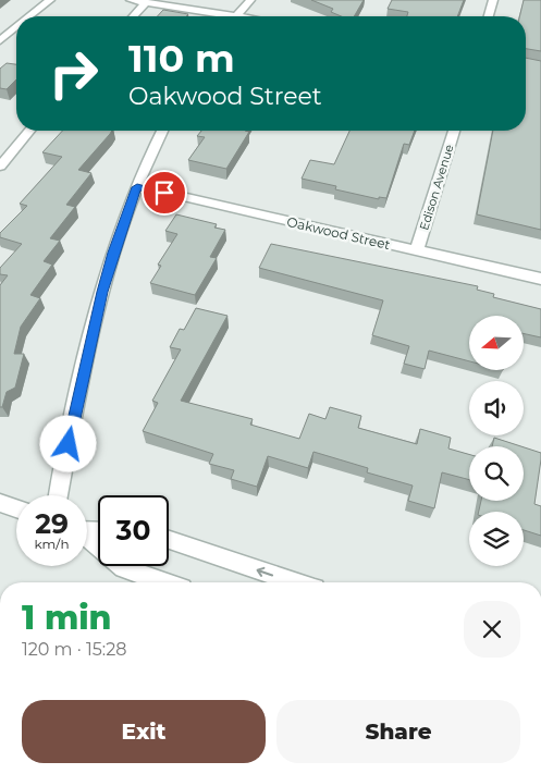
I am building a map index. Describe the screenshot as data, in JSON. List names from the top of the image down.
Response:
{
  "streets": {
    "street": ["Edison Avenue", "Oakwood Street"]
  },
  "crossings": [
    ["Edison Avenue", "Oakwood Street"]
  ],
  "north": "left",
  "page": {
    "turn": ["110 m", "Oakwood Street"],
    "speed": "29 km/h",
    "limit": "30",
    "heading": ["1 min", "120 m · 15:28"],
    "buttons": ["Exit", "Share"]
  }
}
